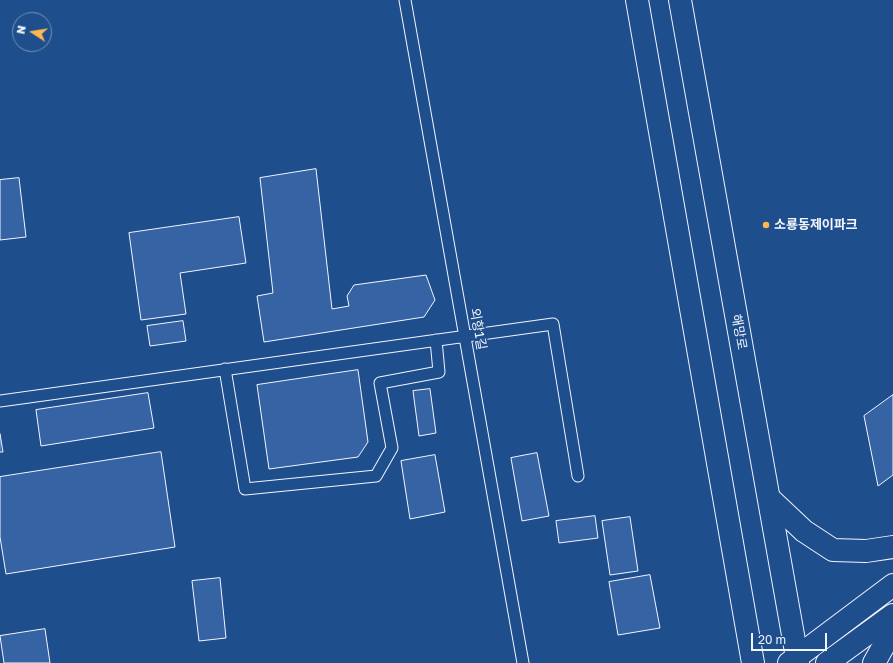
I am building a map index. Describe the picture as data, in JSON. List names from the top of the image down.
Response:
{
  "streets": {
    "main road": ["해망로"],
    "lane": ["외항1길"]
  },
  "places": ["소룡동제이파크"],
  "scale_bar": "20 m",
  "north": "left"
}
